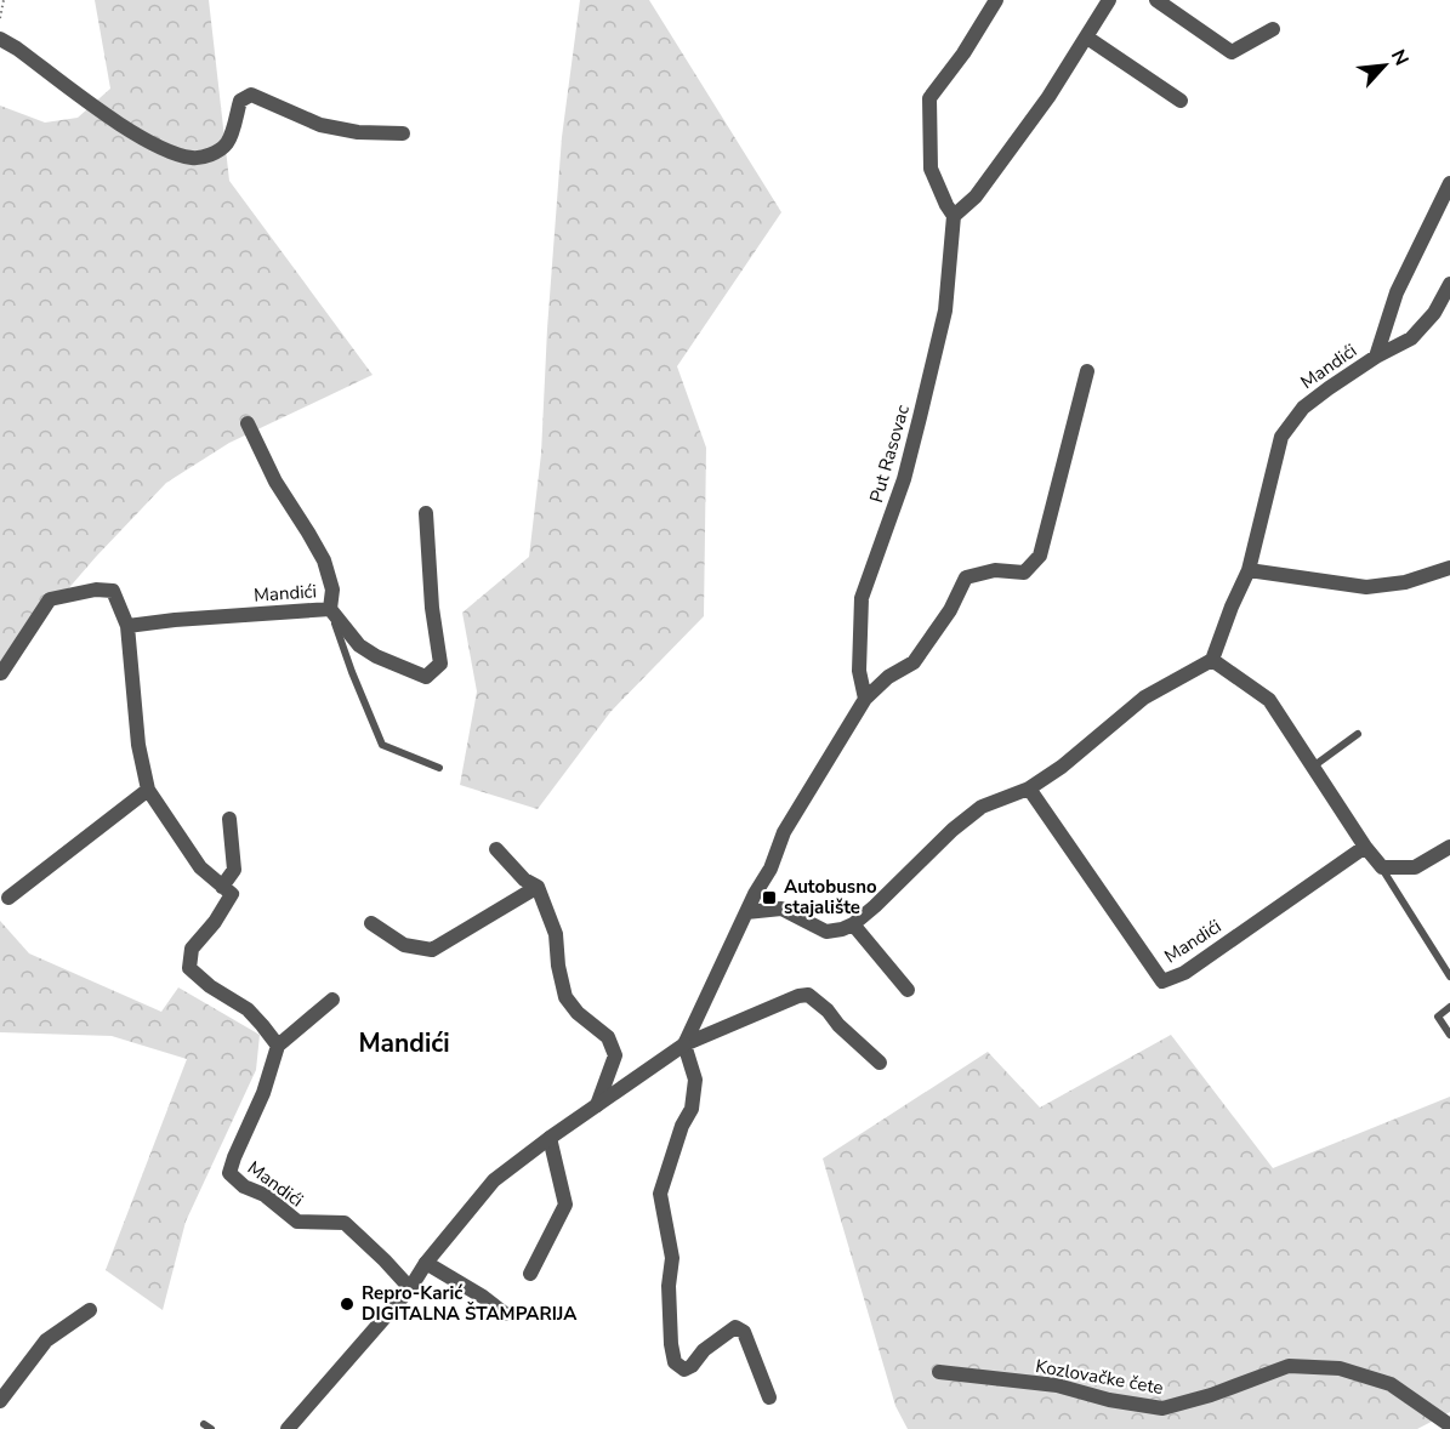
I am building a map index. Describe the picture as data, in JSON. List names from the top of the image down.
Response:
{
  "streets": {
    "street": ["Mandići", "Put Rasovac", "Kozlovačke čete"]
  },
  "districts": ["Mandići"],
  "places": {
    "transit": ["Autobusno stajalište"],
    "other": ["Repro-Karić DIGITALNA ŠTAMPARIJA"]
  },
  "north": "top right"
}
